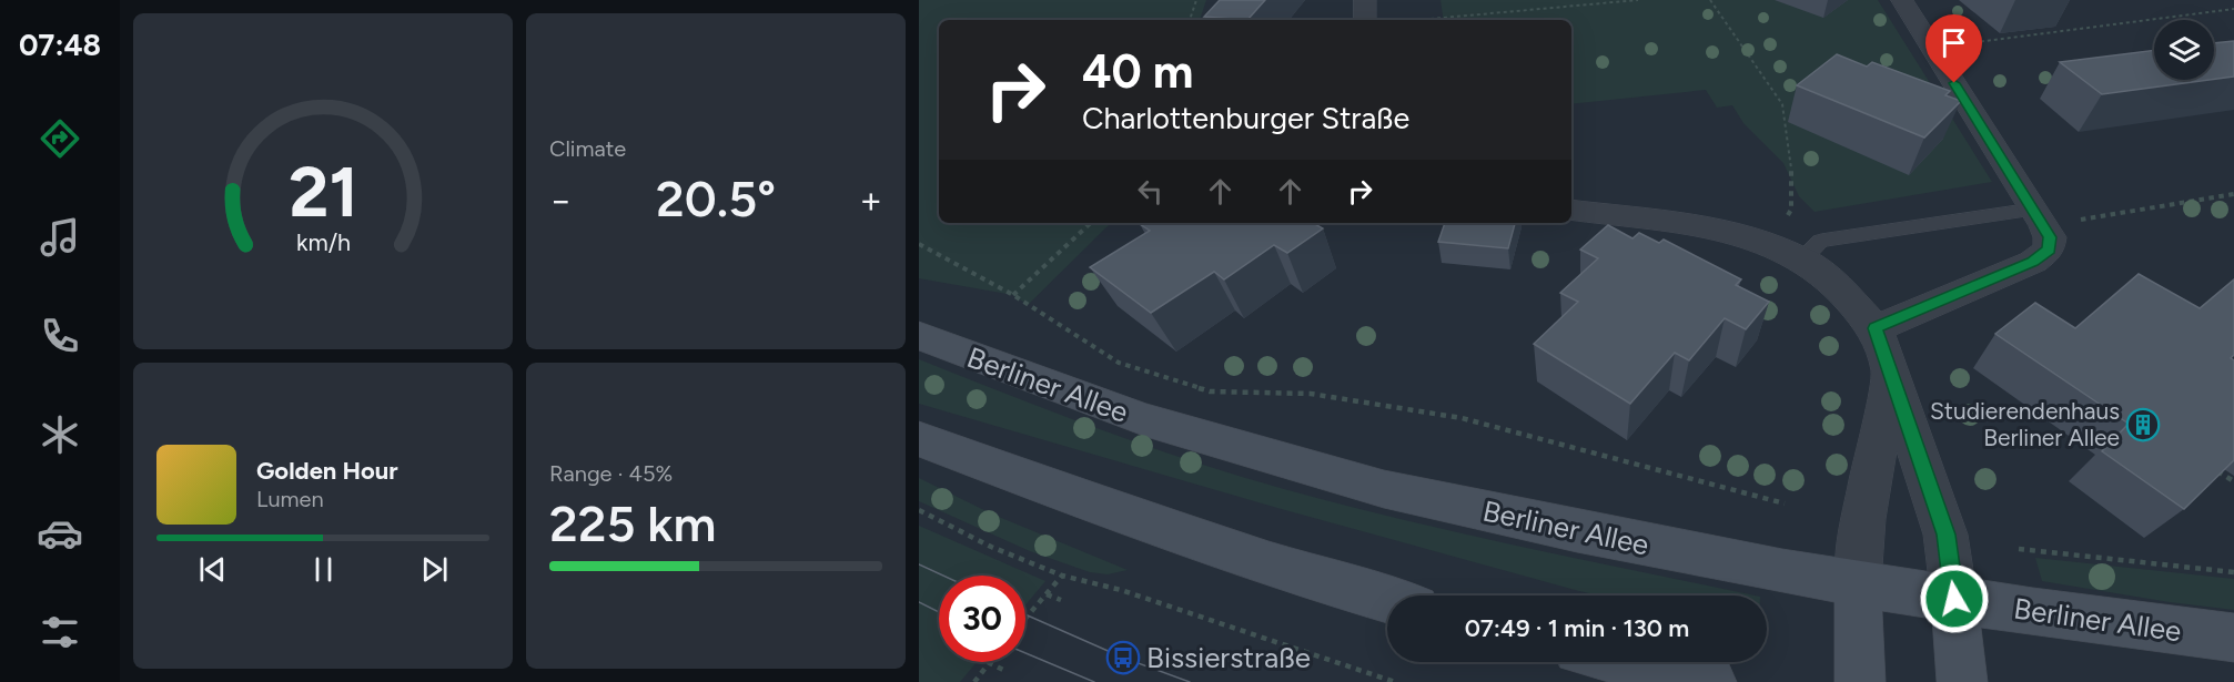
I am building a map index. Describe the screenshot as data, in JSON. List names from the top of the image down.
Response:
{
  "streets": {
    "main road": ["Berliner Allee"]
  },
  "places": {
    "building": ["Studierendenhaus Berliner Allee"],
    "bus stop": ["Bissierstraße"]
  },
  "page": {
    "tabs": "07:48",
    "tile": [
      "Climate",
      ["Range · 45%", "225 km"]
    ],
    "turn": ["40 m", "Charlottenburger Straße"],
    "heat": ["−", "20.5°", "+"],
    "song": ["Golden Hour", "Lumen"],
    "limit": "30",
    "trip": "07:49 · 1 min · 130 m",
    "gauge": ["21", "km/h"]
  }
}
